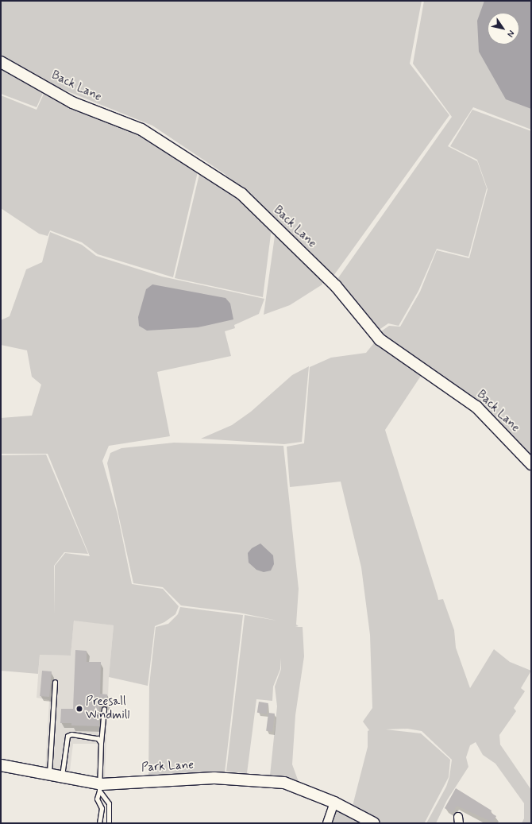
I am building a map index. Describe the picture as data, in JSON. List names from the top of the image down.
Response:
{
  "streets": {
    "street": ["Back Lane", "Park Lane"]
  },
  "places": ["Preesall Windmill"],
  "north": "bottom right"
}
